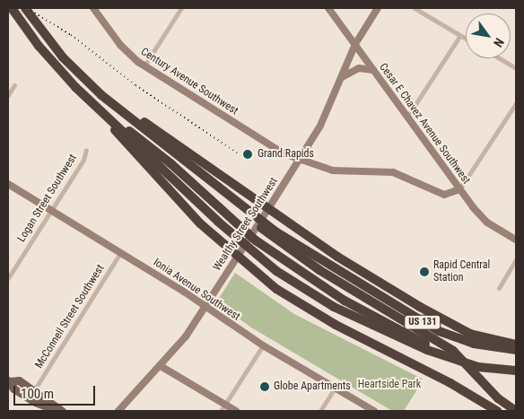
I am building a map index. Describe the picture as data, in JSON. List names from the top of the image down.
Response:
{
  "streets": {
    "highway": ["US 131"],
    "street": [
      "Century Avenue Southwest",
      "Cesar E Chavez Avenue Southwest",
      "Logan Street Southwest",
      "Wealthy Street Southwest",
      "Ionia Avenue Southwest",
      "McConnell Street Southwest"
    ]
  },
  "crossings": [
    ["Century Avenue Southwest", "Cesar E Chavez Avenue Southwest"],
    ["Cesar E Chavez Avenue Southwest", "Wealthy Street Southwest"],
    ["Logan Street Southwest", "Ionia Avenue Southwest"],
    ["Ionia Avenue Southwest", "McConnell Street Southwest"]
  ],
  "parks": ["Heartside Park"],
  "places": ["Grand Rapids", "Rapid Central Station", "Globe Apartments"],
  "scale_bar": "100 m",
  "north": "bottom right"
}
